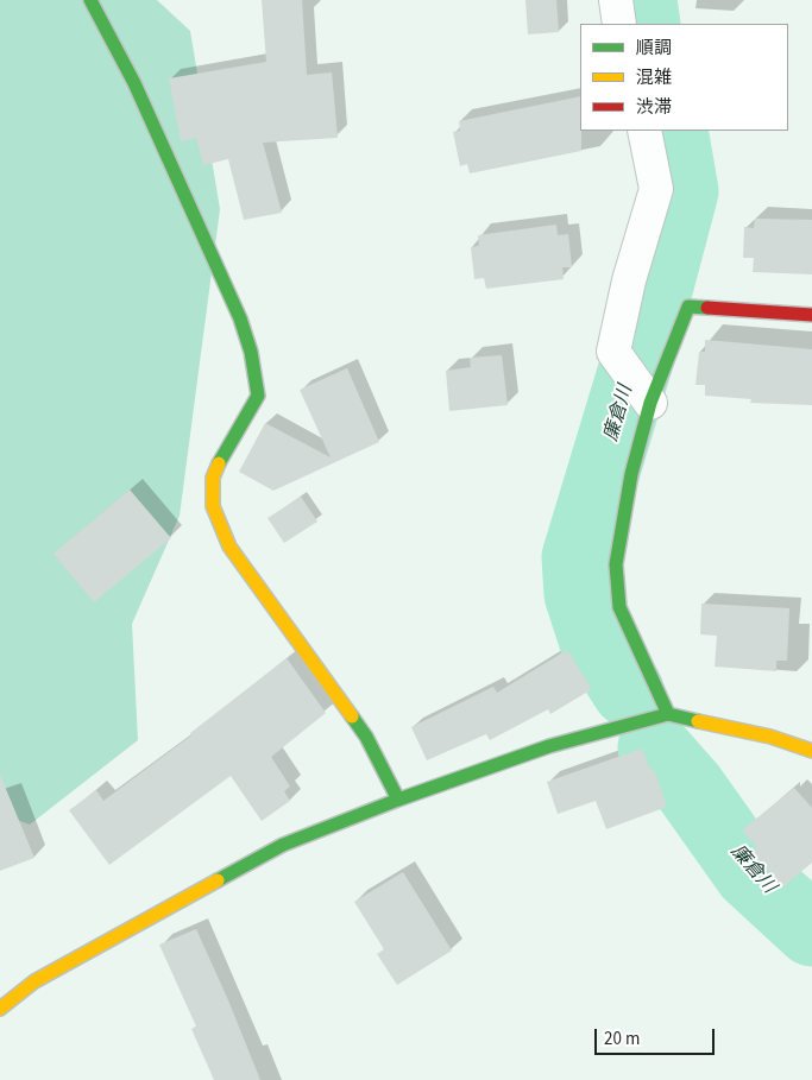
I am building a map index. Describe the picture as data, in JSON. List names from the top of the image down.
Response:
{
  "water": ["廉倉川"],
  "legend": ["順調", "混雑", "渋滞"],
  "scale_bar": "20 m"
}
